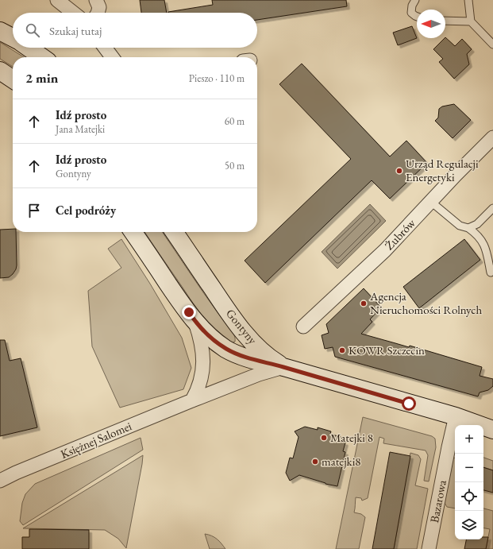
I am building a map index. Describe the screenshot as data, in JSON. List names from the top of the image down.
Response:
{
  "streets": {
    "street": [
      "Żubrów",
      "Gontyny",
      "Księżnej Salomei",
      "Bazarowa"
    ]
  },
  "crossings": [
    ["Gontyny", "Księżnej Salomei"]
  ],
  "places": [
    "Urząd Regulacji Energetyki",
    "Agencja Nieruchomości Rolnych",
    "KOWR Szczecin",
    "Matejki 8",
    "matejki8"
  ],
  "north": "left",
  "page": {
    "search": "Szukaj tutaj",
    "heading": ["2 min", "Pieszo · 110 m"],
    "list": [
      ["Idź prosto", "Jana Matejki", "60 m"],
      ["Idź prosto", "Gontyny", "50 m"],
      "Cel podróży"
    ],
    "map_buttons": ["+", "−"]
  }
}
